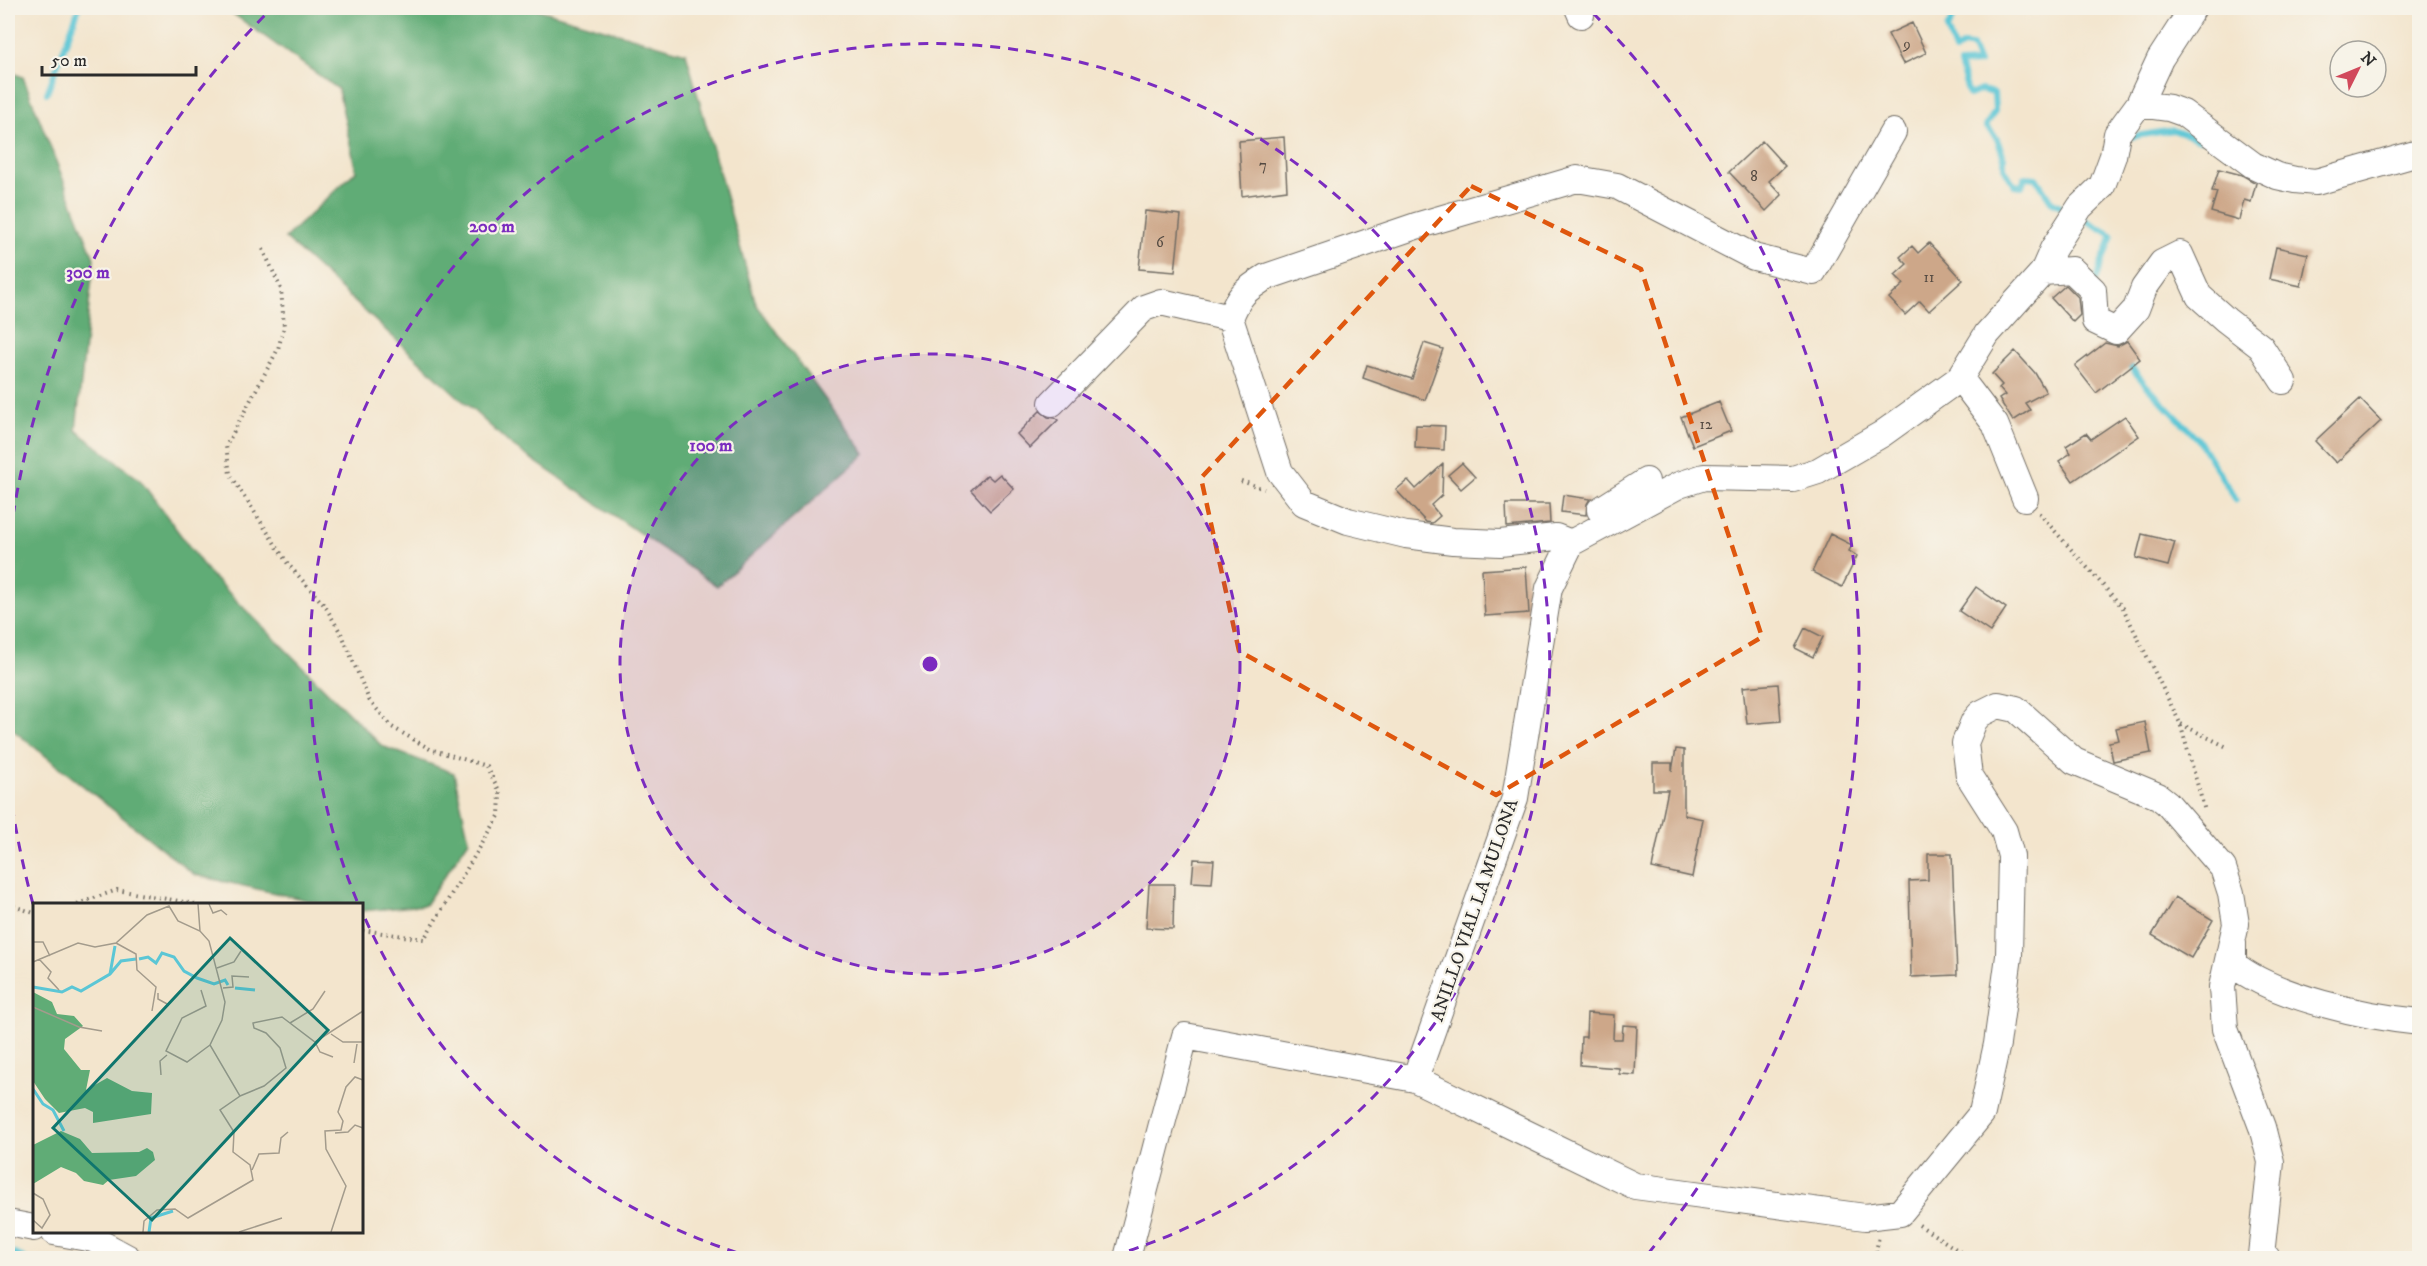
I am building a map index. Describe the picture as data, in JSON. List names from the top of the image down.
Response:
{
  "streets": {
    "street": ["ANILLO VIAL LA MULONA"]
  },
  "house_numbers": [
    "9",
    "7",
    "8",
    "6",
    "11",
    "12"
  ],
  "scale_bar": "50 m",
  "north": "top right",
  "rings": ["200 m", "300 m", "100 m"]
}
